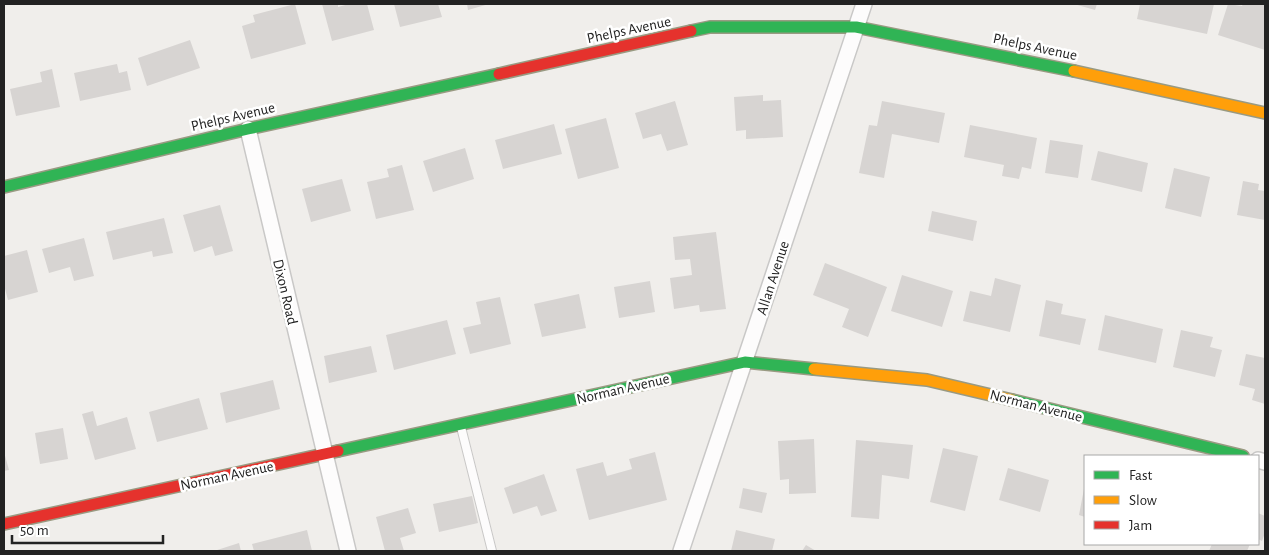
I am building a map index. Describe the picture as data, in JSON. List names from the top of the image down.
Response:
{
  "streets": {
    "street": [
      "Phelps Avenue",
      "Allan Avenue",
      "Dixon Road",
      "Norman Avenue"
    ]
  },
  "crossings": [
    ["Phelps Avenue", "Allan Avenue"],
    ["Phelps Avenue", "Dixon Road"],
    ["Allan Avenue", "Norman Avenue"],
    ["Dixon Road", "Norman Avenue"]
  ],
  "legend": ["Fast", "Slow", "Jam"],
  "scale_bar": "50 m"
}
